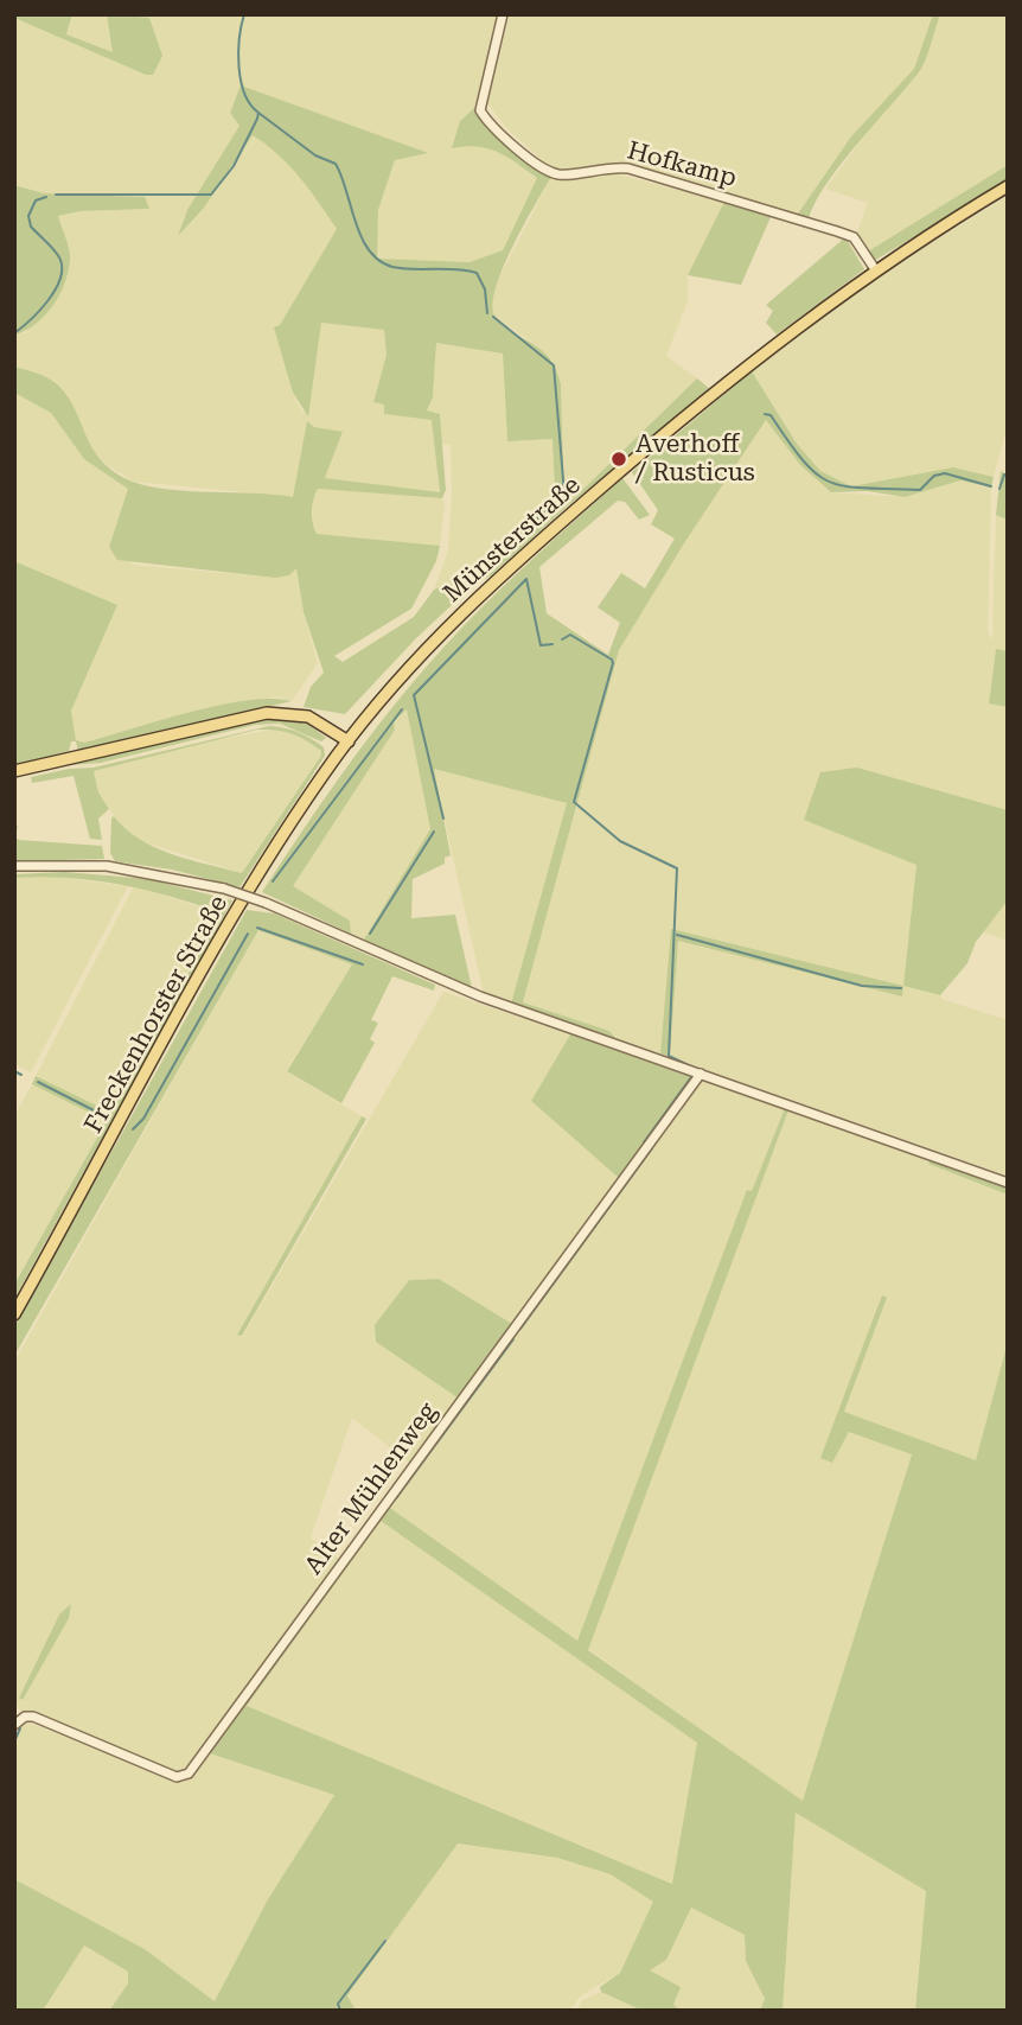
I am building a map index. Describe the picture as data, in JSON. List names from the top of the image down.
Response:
{
  "streets": {
    "main road": ["Münsterstraße", "Freckenhorster Straße"],
    "street": ["Hofkamp", "Alter Mühlenweg"]
  },
  "crossings": [
    ["Hofkamp", "Münsterstraße"],
    ["Münsterstraße", "Freckenhorster Straße"]
  ],
  "places": ["Averhoff / Rusticus"]
}
